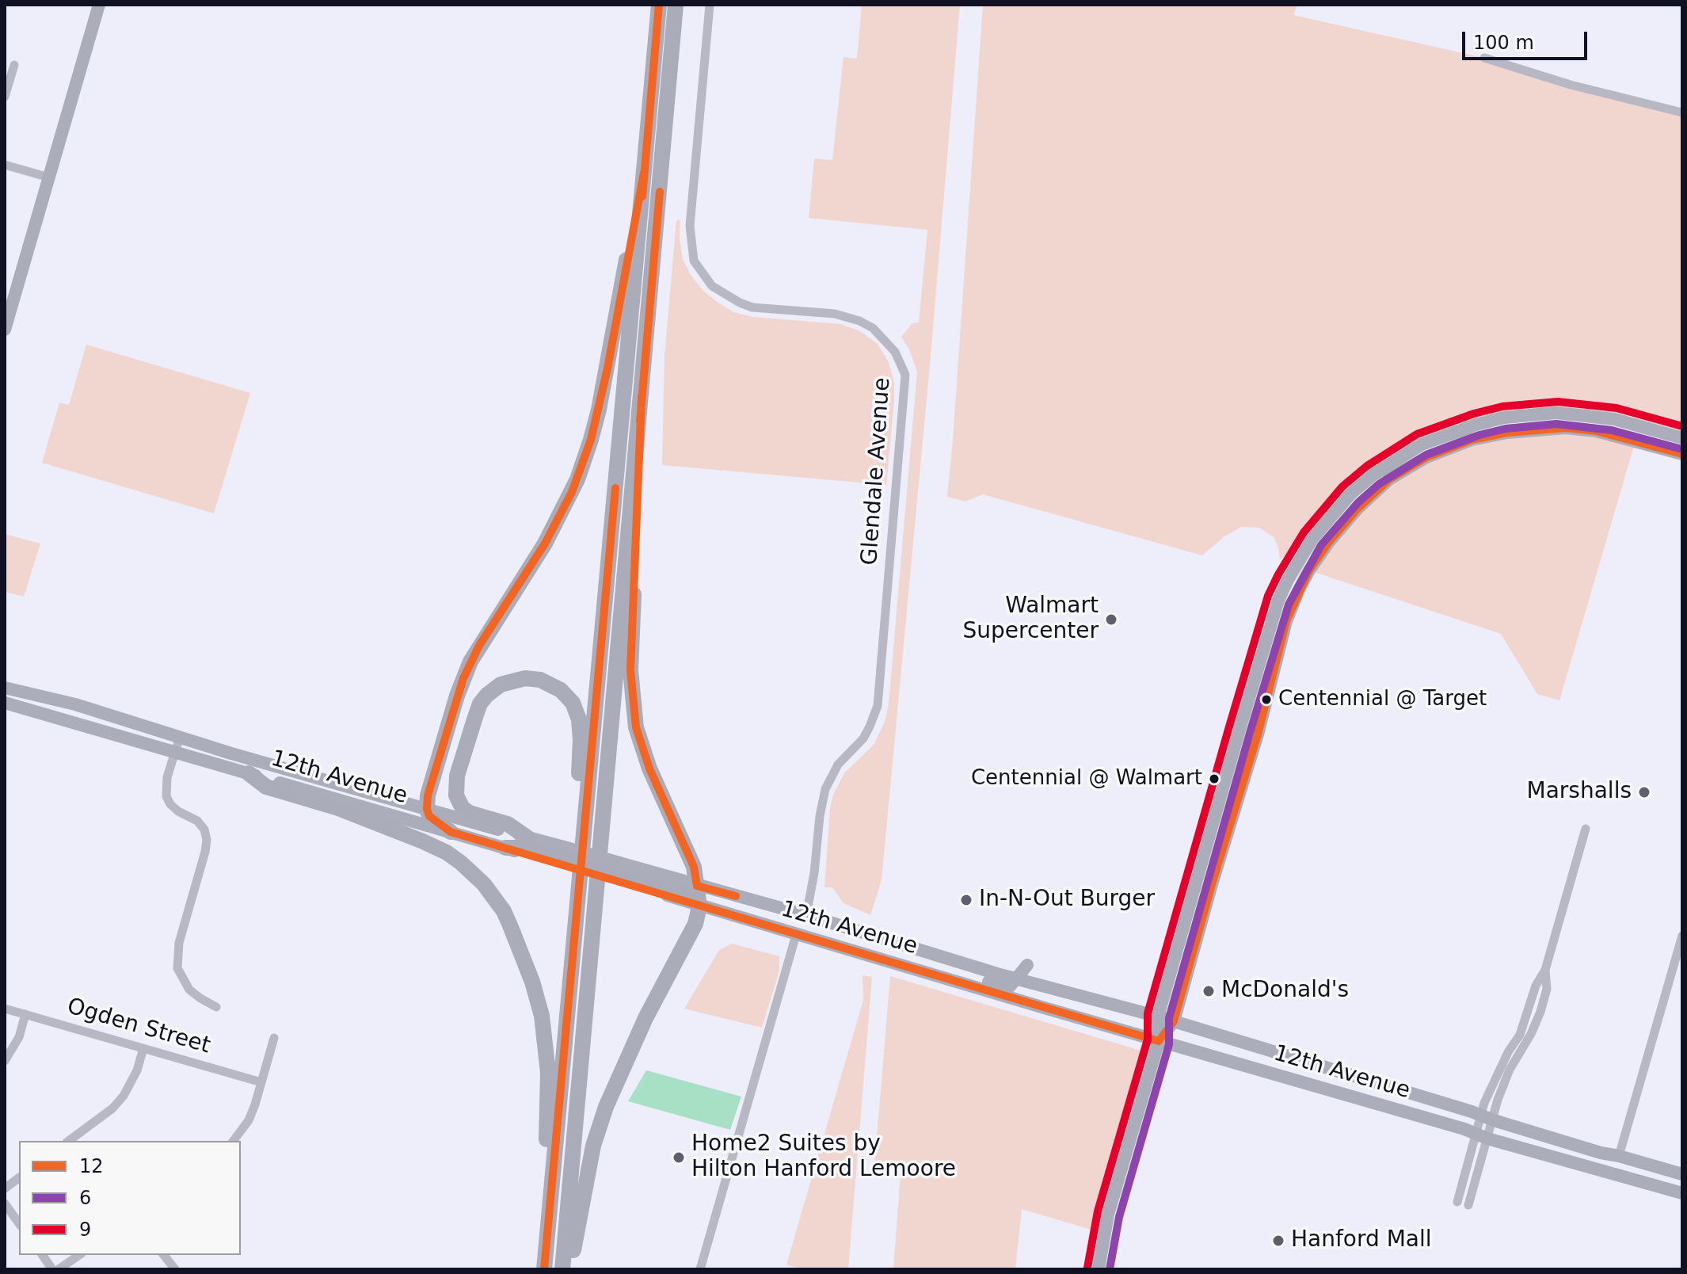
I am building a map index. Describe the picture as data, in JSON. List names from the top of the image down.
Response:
{
  "streets": {
    "main road": ["12th Avenue"],
    "street": ["Glendale Avenue", "Ogden Street"]
  },
  "crossings": [
    ["Glendale Avenue", "12th Avenue"]
  ],
  "places": [
    "Walmart Supercenter",
    "Centennial @ Target",
    "Centennial @ Walmart",
    "Marshalls",
    "In-N-Out Burger",
    "McDonald's",
    "Home2 Suites by Hilton Hanford Lemoore",
    "Hanford Mall"
  ],
  "lines": ["transit line 12", "transit line 9", "transit line 6"],
  "legend": ["12", "6", "9"],
  "scale_bar": "100 m"
}
